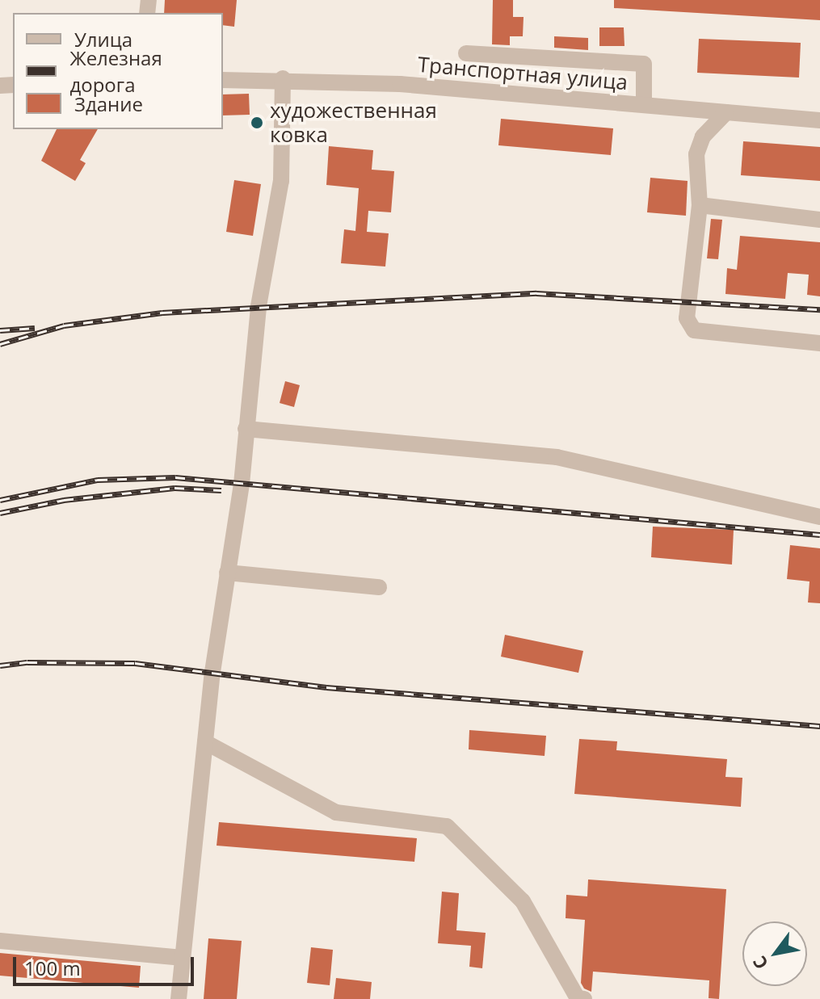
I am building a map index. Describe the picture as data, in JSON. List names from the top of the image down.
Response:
{
  "streets": {
    "street": ["Транспортная улица"]
  },
  "places": ["художественная ковка"],
  "legend": ["Улица", "Железная дорога", "Здание"],
  "scale_bar": "100 m",
  "north": "bottom left"
}
